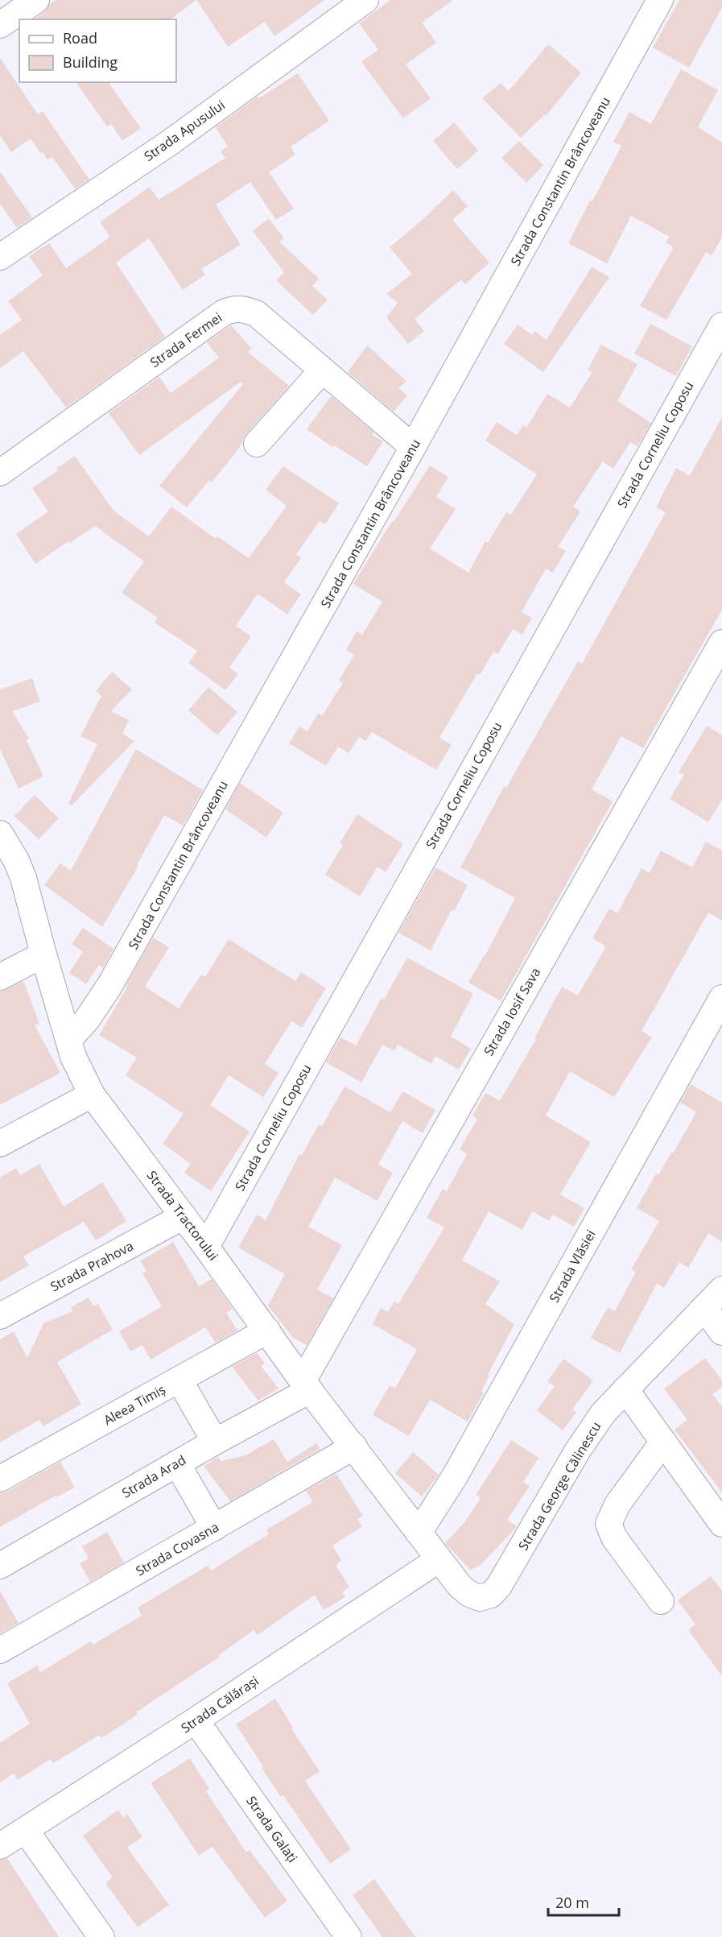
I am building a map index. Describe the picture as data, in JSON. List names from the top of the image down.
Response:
{
  "streets": {
    "street": [
      "Strada Apusului",
      "Strada Constantin Brâncoveanu",
      "Strada Fermei",
      "Strada Corneliu Coposu",
      "Strada Iosif Sava",
      "Strada Tractorului",
      "Strada Prahova",
      "Strada Vlăsiei",
      "Aleea Timiș",
      "Strada Arad",
      "Strada George Călinescu",
      "Strada Covasna",
      "Strada Călărași",
      "Strada Galați"
    ]
  },
  "crossings": [
    ["Strada Constantin Brâncoveanu", "Strada Fermei"],
    ["Strada Constantin Brâncoveanu", "Strada Tractorului"],
    ["Strada Corneliu Coposu", "Strada Tractorului"],
    ["Strada Iosif Sava", "Strada Tractorului"],
    ["Strada Iosif Sava", "Strada Arad"],
    ["Strada Tractorului", "Strada Prahova"],
    ["Strada Tractorului", "Strada Vlăsiei"],
    ["Strada Tractorului", "Aleea Timiș"],
    ["Strada Tractorului", "Strada Arad"],
    ["Strada Tractorului", "Strada George Călinescu"],
    ["Strada Tractorului", "Strada Covasna"],
    ["Strada Tractorului", "Strada Călărași"],
    ["Strada George Călinescu", "Strada Călărași"],
    ["Strada Călărași", "Strada Galați"]
  ],
  "legend": ["Road", "Building"],
  "scale_bar": "20 m"
}
